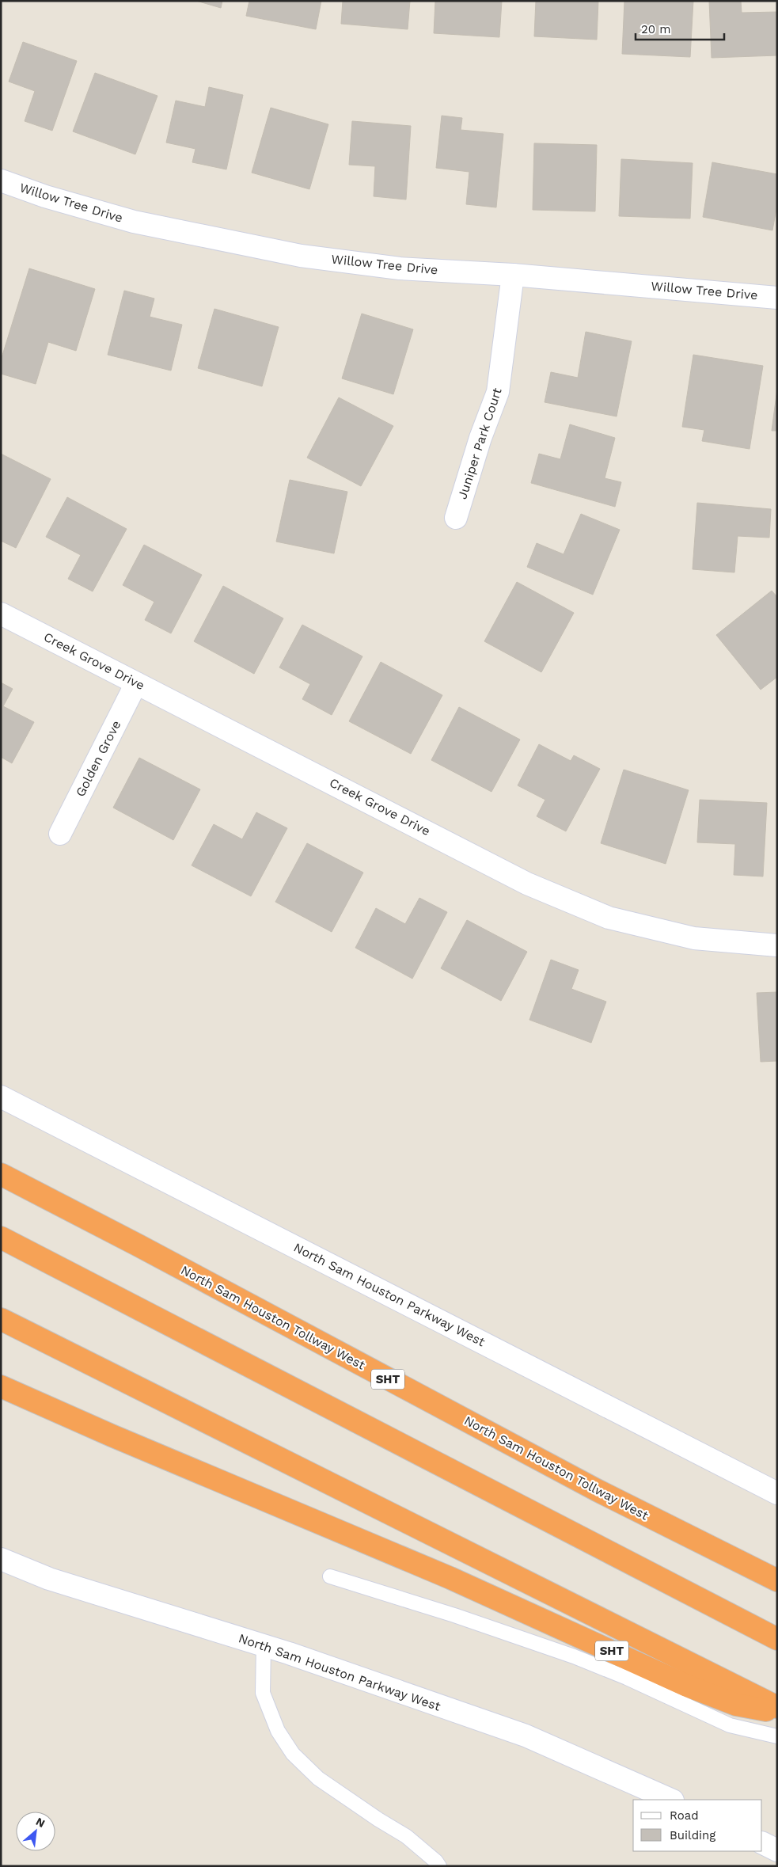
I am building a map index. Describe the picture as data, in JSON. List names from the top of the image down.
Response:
{
  "streets": {
    "highway": ["North Sam Houston Tollway West", "SHT"],
    "street": [
      "Willow Tree Drive",
      "Juniper Park Court",
      "Creek Grove Drive",
      "Golden Grove",
      "North Sam Houston Parkway West"
    ]
  },
  "crossings": [
    ["Willow Tree Drive", "Juniper Park Court"],
    ["Creek Grove Drive", "Golden Grove"]
  ],
  "legend": ["Road", "Building"],
  "scale_bar": "20 m",
  "north": "top right"
}
